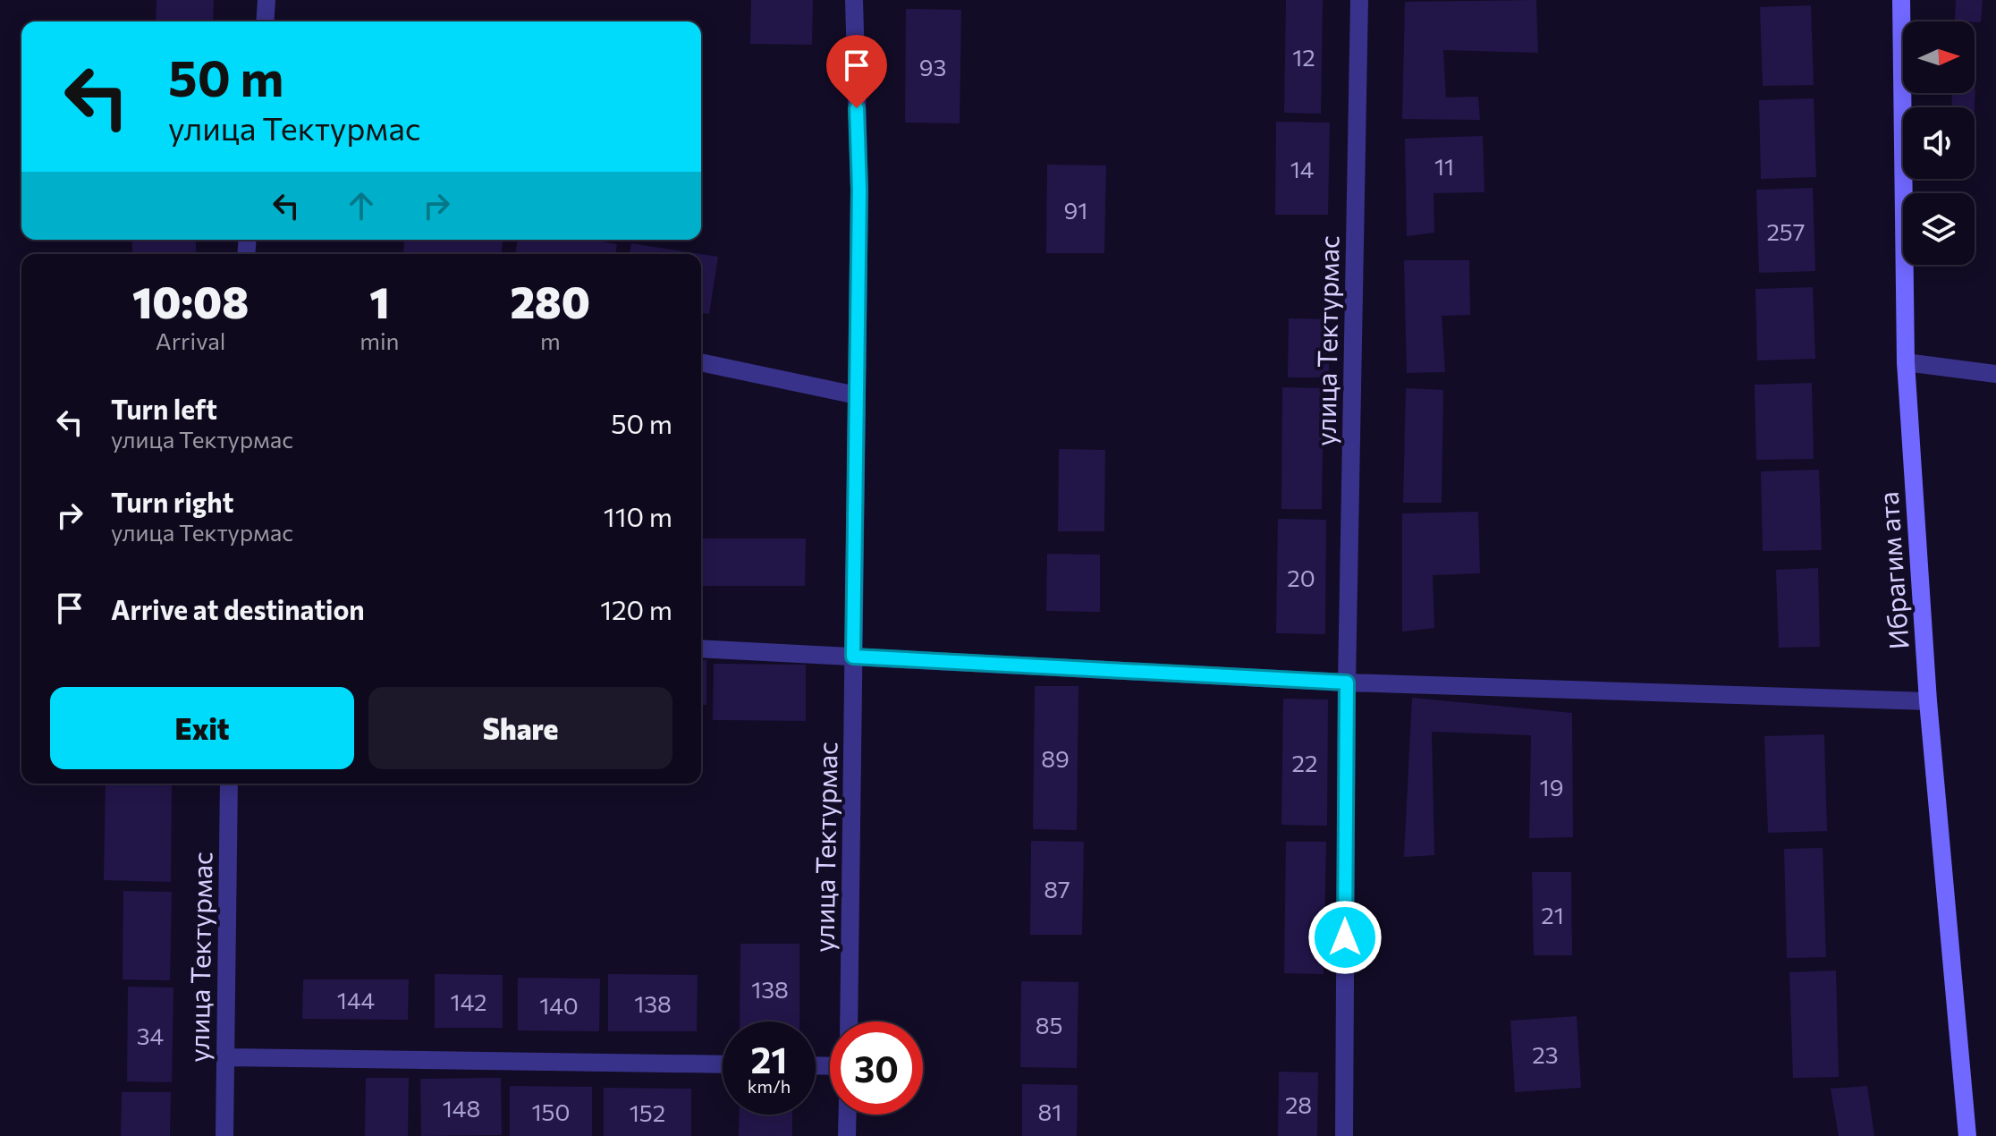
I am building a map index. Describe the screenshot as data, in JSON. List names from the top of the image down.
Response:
{
  "streets": {
    "street": ["улица Тектурмас", "Ибрагим ата"]
  },
  "house_numbers": [
    "12",
    "93",
    "11",
    "14",
    "91",
    "257",
    "20",
    "89",
    "22",
    "19",
    "87",
    "21",
    "138",
    "144",
    "142",
    "138",
    "140",
    "85",
    "34",
    "23",
    "28",
    "148",
    "150",
    "81",
    "152"
  ],
  "north": "right",
  "page": {
    "turn": ["50 m", "улица Тектурмас"],
    "eta": [
      "10:08",
      "Arrival",
      "1",
      "min",
      "280",
      "m"
    ],
    "list": [
      {
        "name": "Turn left",
        "note": "улица Тектурмас",
        "value": "50 m"
      },
      {
        "name": "Turn right",
        "note": "улица Тектурмас",
        "value": "110 m"
      },
      {
        "name": "Arrive at destination",
        "value": "120 m"
      }
    ],
    "buttons": ["Exit", "Share"],
    "speed": "21 km/h",
    "limit": "30"
  }
}
